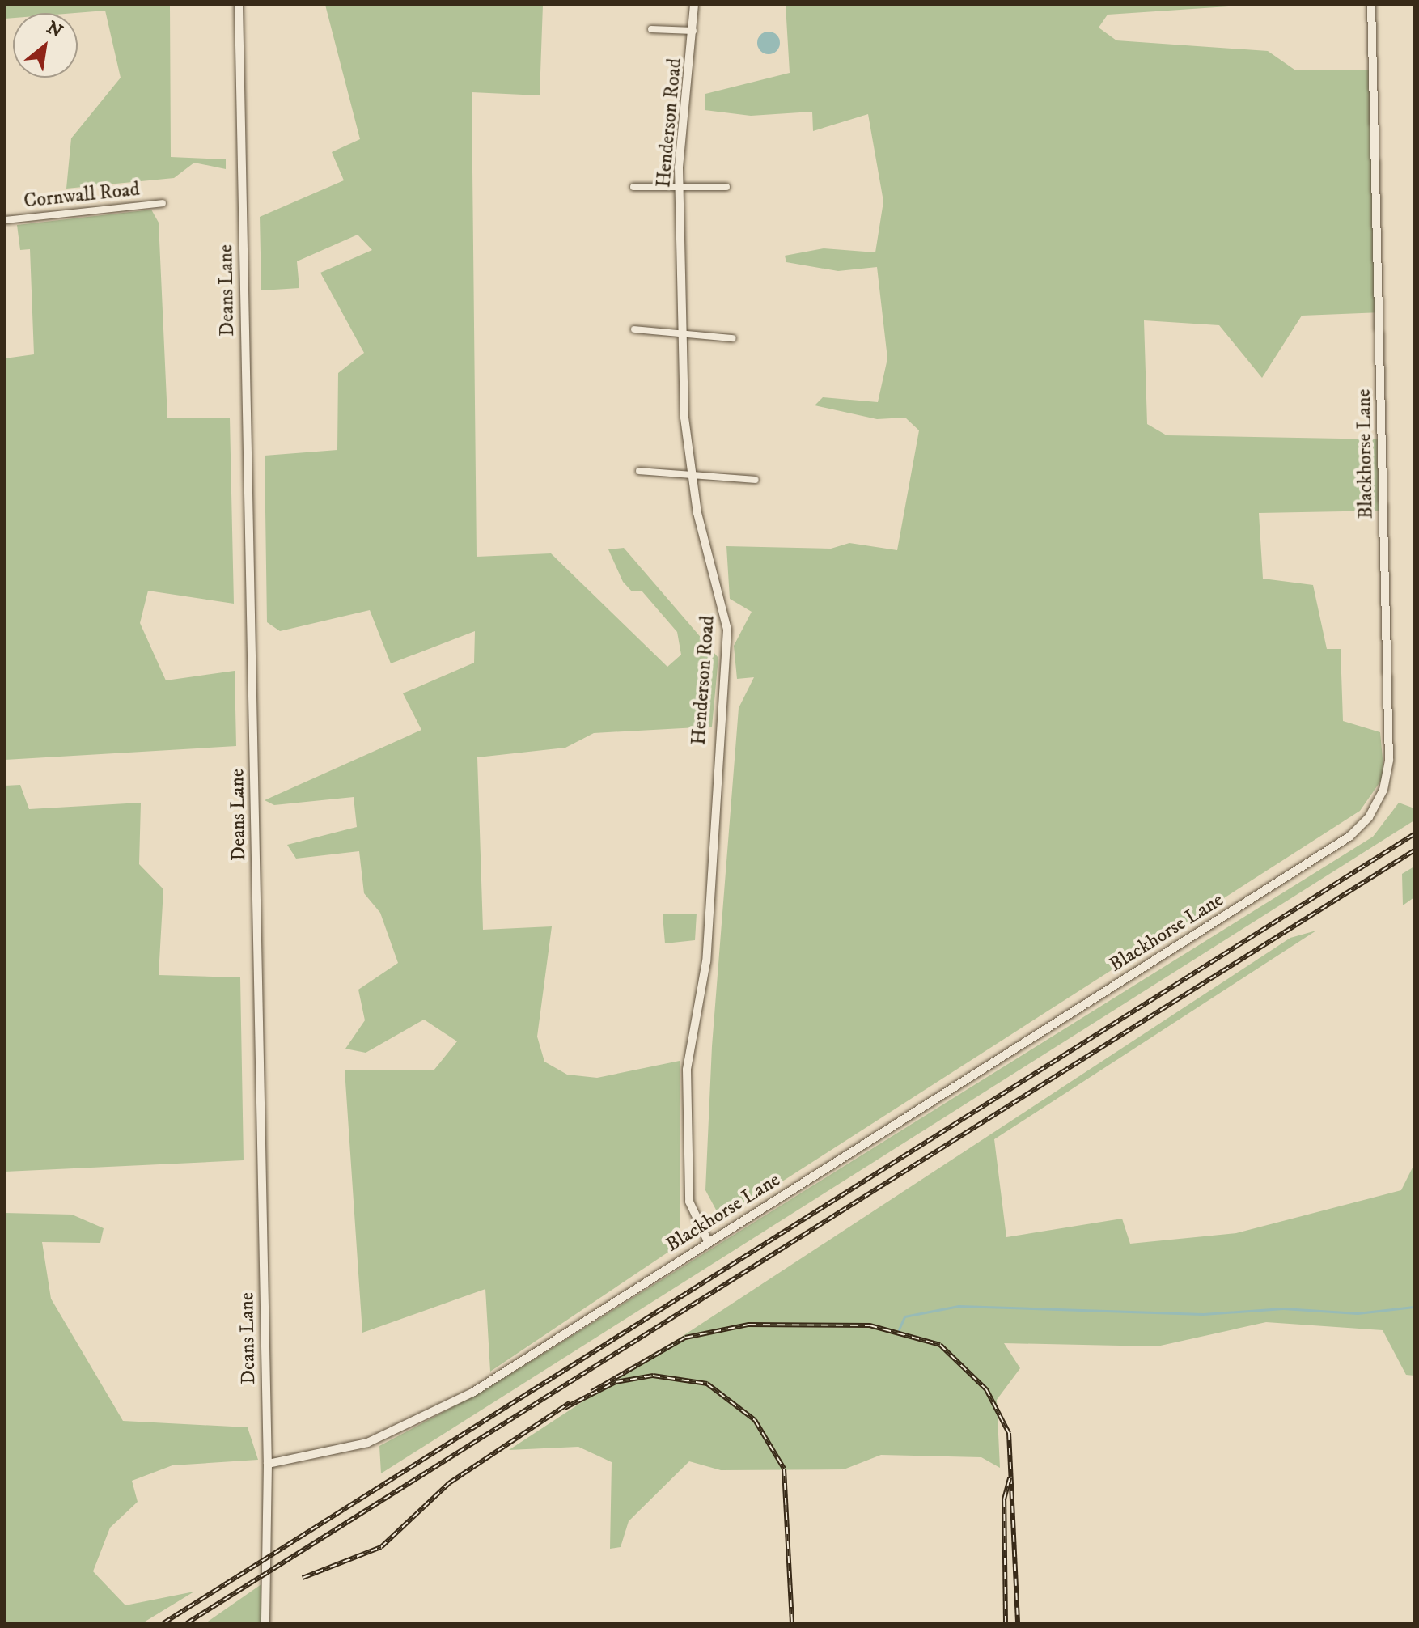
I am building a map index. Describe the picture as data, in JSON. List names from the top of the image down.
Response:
{
  "streets": {
    "street": [
      "Henderson Road",
      "Cornwall Road",
      "Deans Lane",
      "Blackhorse Lane"
    ]
  },
  "crossings": [
    ["Henderson Road", "Blackhorse Lane"],
    ["Deans Lane", "Blackhorse Lane"]
  ],
  "north": "top right"
}
